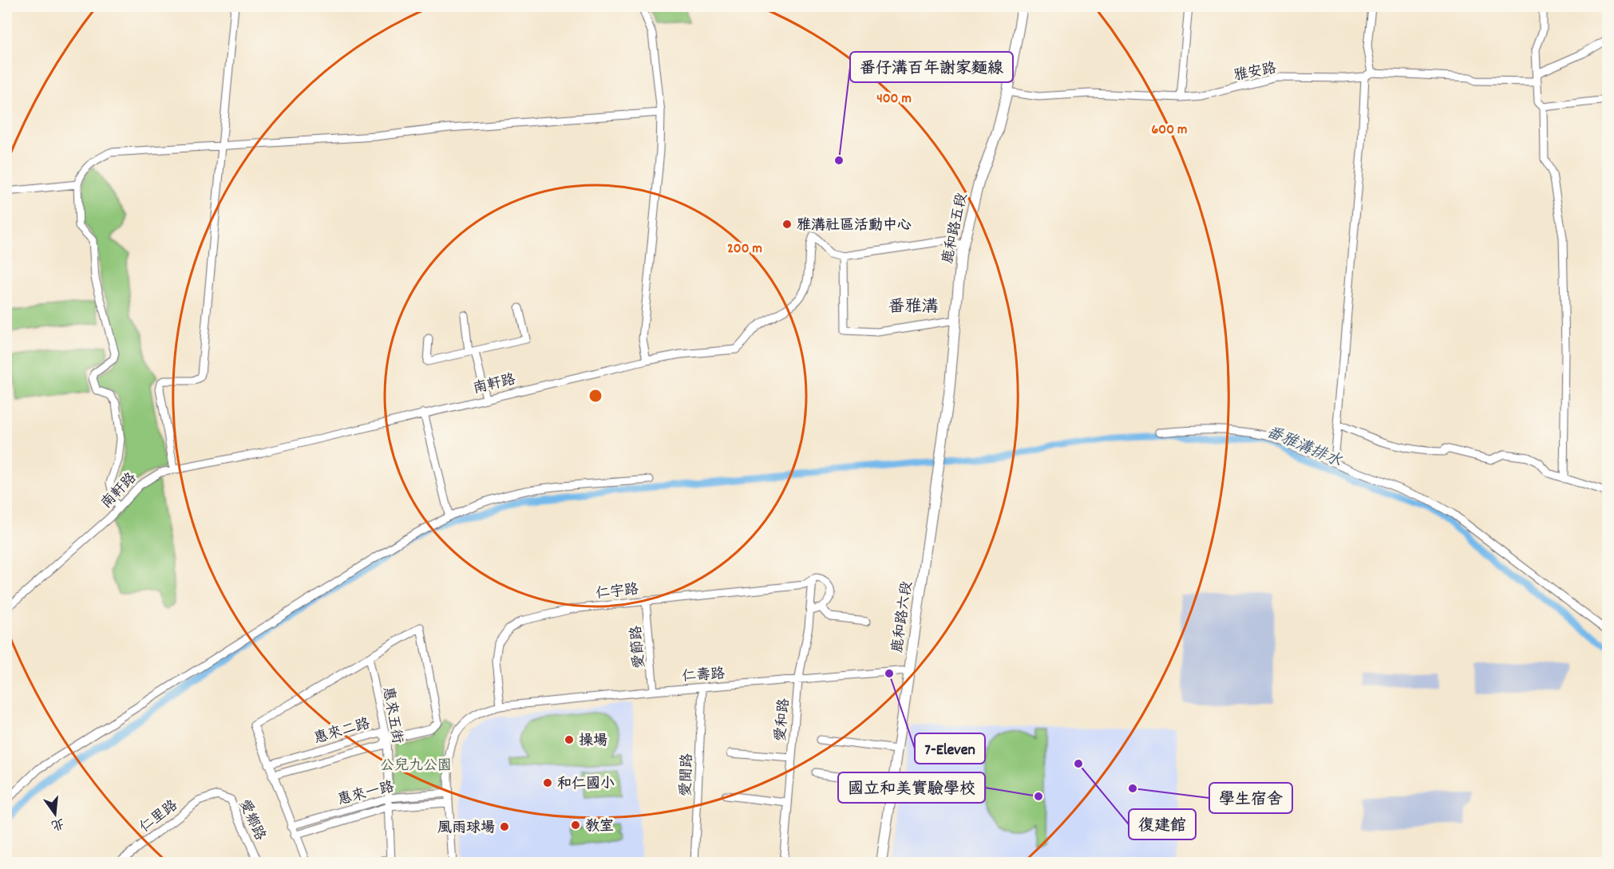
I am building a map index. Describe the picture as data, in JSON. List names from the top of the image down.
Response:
{
  "streets": {
    "main road": ["鹿和路五段", "鹿和路六段"],
    "street": [
      "雅安路",
      "南軒路",
      "仁宇路",
      "愛節路",
      "仁壽路",
      "惠來五街",
      "愛和路",
      "惠來二路",
      "愛聞路",
      "惠來一路",
      "仁里路",
      "愛鄉路"
    ]
  },
  "crossings": [
    ["雅安路", "鹿和路五段"],
    ["鹿和路五段", "鹿和路六段"],
    ["仁宇路", "愛節路"],
    ["仁宇路", "仁壽路"],
    ["仁宇路", "愛和路"],
    ["鹿和路六段", "仁壽路"],
    ["愛節路", "仁壽路"],
    ["仁壽路", "愛和路"],
    ["仁壽路", "愛聞路"],
    ["仁壽路", "惠來一路"],
    ["惠來五街", "惠來二路"],
    ["惠來五街", "惠來一路"],
    ["仁里路", "愛鄉路"]
  ],
  "districts": ["番雅溝"],
  "water": ["番雅溝排水"],
  "parks": ["公兒九公園"],
  "places": [
    "番仔溝百年謝家麵線",
    "雅溝社區活動中心",
    "7-Eleven",
    "操場",
    "復建館",
    "和仁國小",
    "學生宿舍",
    "國立和美實驗學校",
    "教室",
    "風雨球場"
  ],
  "north": "bottom",
  "rings": ["400 m", "600 m", "200 m"]
}
